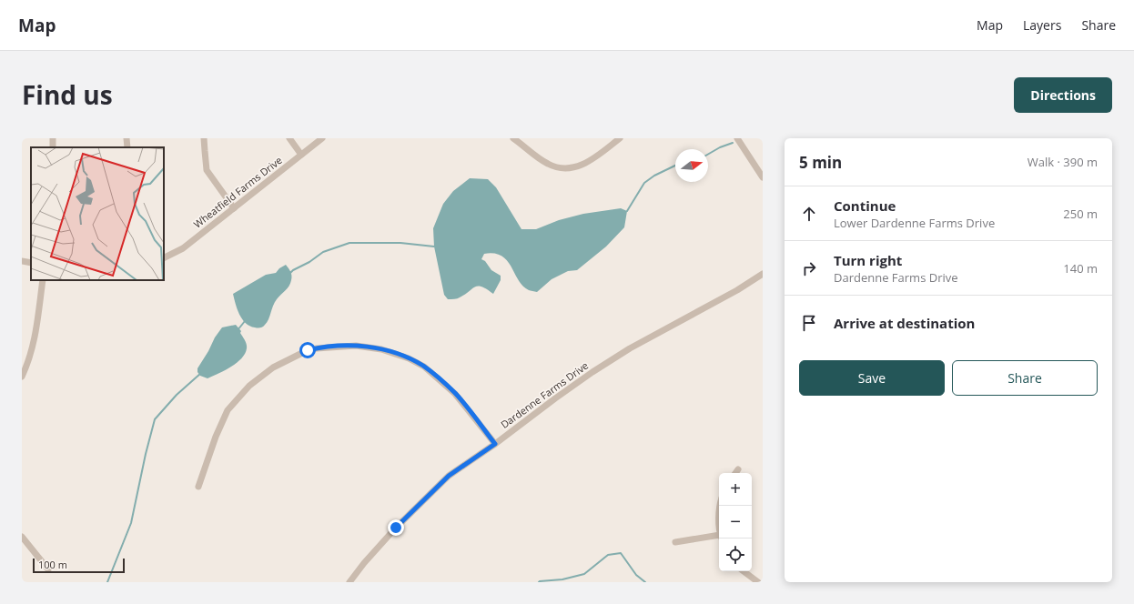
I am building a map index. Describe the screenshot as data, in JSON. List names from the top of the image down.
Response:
{
  "streets": {
    "street": ["Wheatfield Farms Drive", "Dardenne Farms Drive"]
  },
  "scale_bar": "100 m",
  "north": "right",
  "page": {
    "header": "Map",
    "nav": ["Map", "Layers", "Share"],
    "title": "Find us",
    "buttons": [
      "Directions",
      ["Save", "Share"]
    ],
    "heading": ["5 min", "Walk · 390 m"],
    "list": [
      ["Continue", "Lower Dardenne Farms Drive", "250 m"],
      ["Turn right", "Dardenne Farms Drive", "140 m"],
      "Arrive at destination"
    ],
    "map_buttons": ["+", "−"],
    "scale": "100 m"
  }
}
